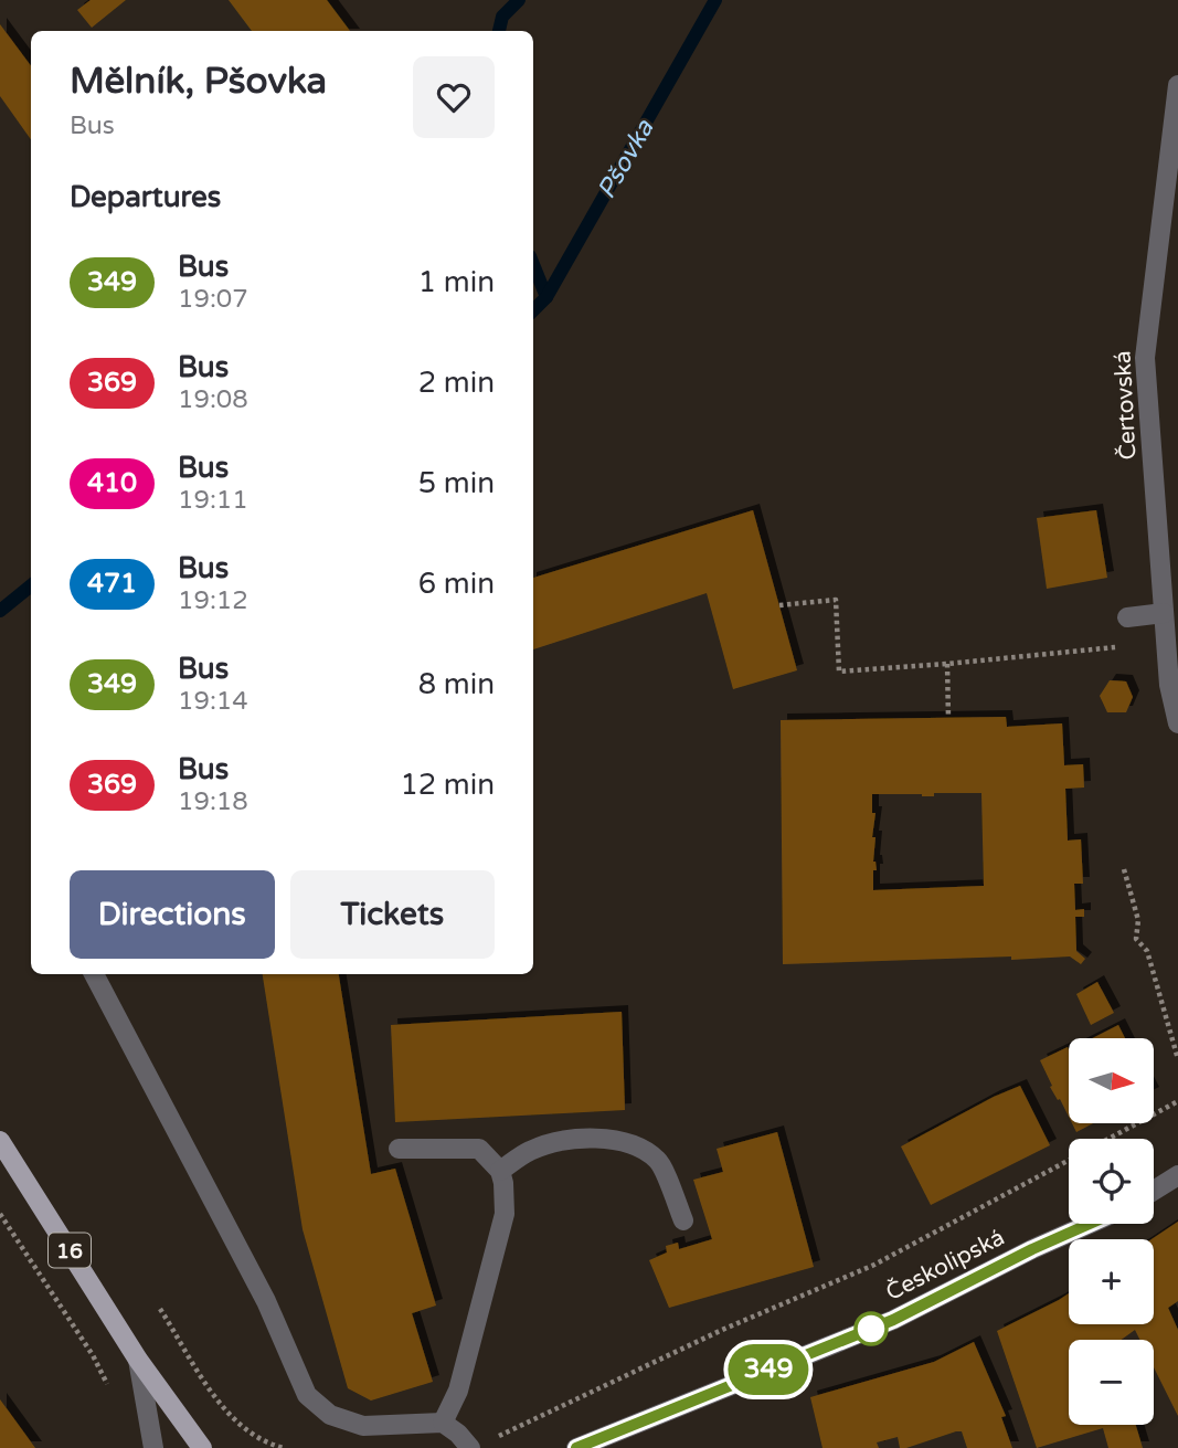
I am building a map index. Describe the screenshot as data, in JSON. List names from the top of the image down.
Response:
{
  "streets": {
    "main road": ["16"],
    "street": ["Čertovská", "Českolipská"]
  },
  "water": ["Pšovka"],
  "lines": ["bus line 349"],
  "north": "right",
  "page": {
    "on_map": "349",
    "heading": [
      ["Mělník, Pšovka", "Bus"],
      "Departures"
    ],
    "list": [
      {
        "mark": "349",
        "name": "Bus",
        "note": "19:07",
        "value": "1 min"
      },
      {
        "mark": "369",
        "name": "Bus",
        "note": "19:08",
        "value": "2 min"
      },
      {
        "mark": "410",
        "name": "Bus",
        "note": "19:11",
        "value": "5 min"
      },
      {
        "mark": "471",
        "name": "Bus",
        "note": "19:12",
        "value": "6 min"
      },
      {
        "mark": "349",
        "name": "Bus",
        "note": "19:14",
        "value": "8 min"
      },
      {
        "mark": "369",
        "name": "Bus",
        "note": "19:18",
        "value": "12 min"
      }
    ],
    "buttons": ["Directions", "Tickets"],
    "map_buttons": ["+", "−"]
  }
}
